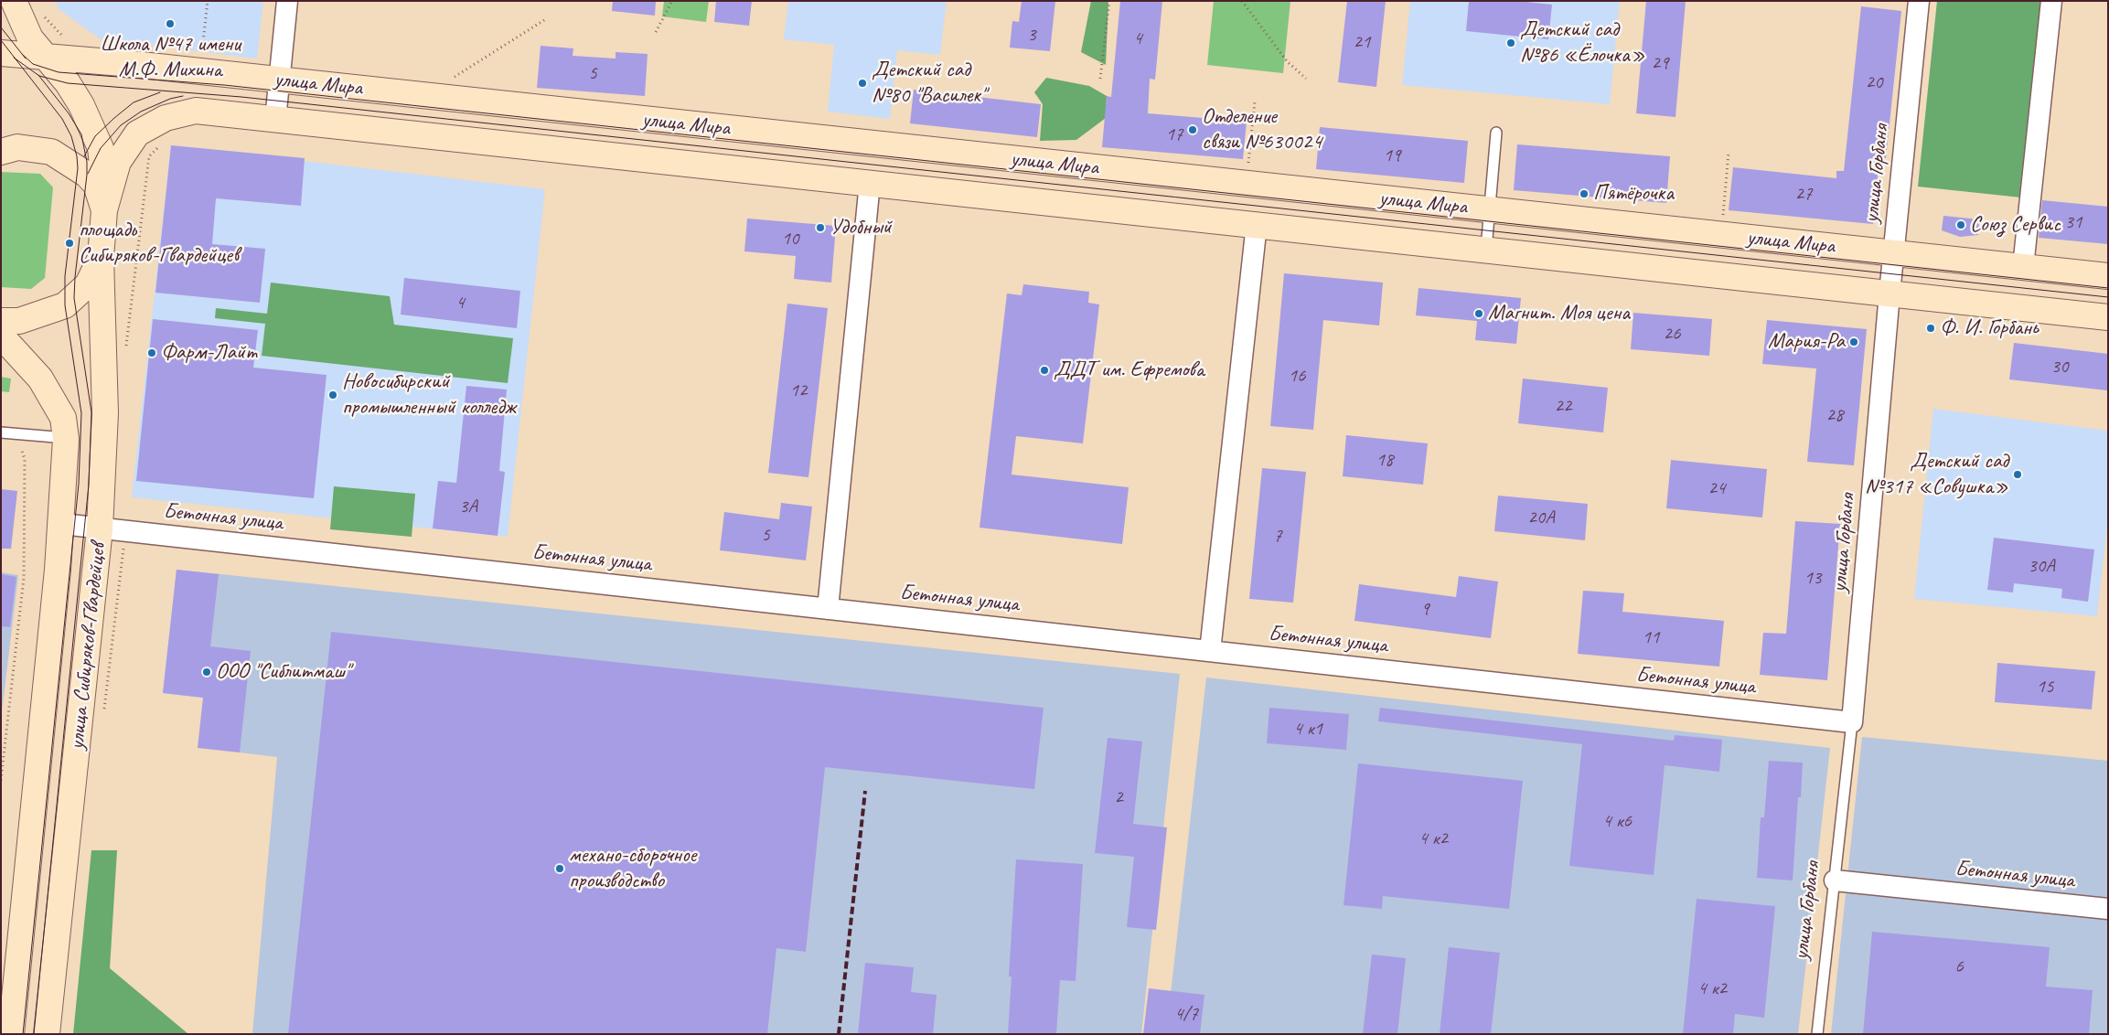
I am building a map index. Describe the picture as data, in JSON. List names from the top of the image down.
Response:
{
  "streets": {
    "street": [
      "улица Мира",
      "улица Горбаня",
      "Бетонная улица",
      "улица Сибиряков-Гвардейцев"
    ]
  },
  "crossings": [
    ["улица Мира", "улица Горбаня"],
    ["улица Горбаня", "Бетонная улица"],
    ["Бетонная улица", "улица Сибиряков-Гвардейцев"]
  ],
  "places": [
    "Школа №47 имени М.Ф. Михина",
    "Детский сад №86 «Ёлочка»",
    "Детский сад №80 \"Василек\"",
    "Отделение связи №630024",
    "Пятёрочка",
    "Союз Сервис",
    "Удобный",
    "площадь Сибиряков-Гвардейцев",
    "Магнит. Моя цена",
    "Ф. И. Горбань",
    "Мария-Ра",
    "Фарм-Лайт",
    "ДДТ им. Ефремова",
    "Новосибирский промышленный колледж",
    "Детский сад №317 «Совушка»",
    "ООО \"Сиблитмаш\"",
    "механо-сборочное производство"
  ],
  "house_numbers": [
    "3",
    "4",
    "21",
    "29",
    "5",
    "20",
    "17",
    "19",
    "27",
    "31",
    "10",
    "4",
    "26",
    "30",
    "16",
    "12",
    "22",
    "28",
    "18",
    "24",
    "3А",
    "20А",
    "5",
    "7",
    "30А",
    "13",
    "9",
    "11",
    "15",
    "4 к1",
    "2",
    "4 к6",
    "4 к2",
    "6",
    "4 к2",
    "4/7"
  ]
}
